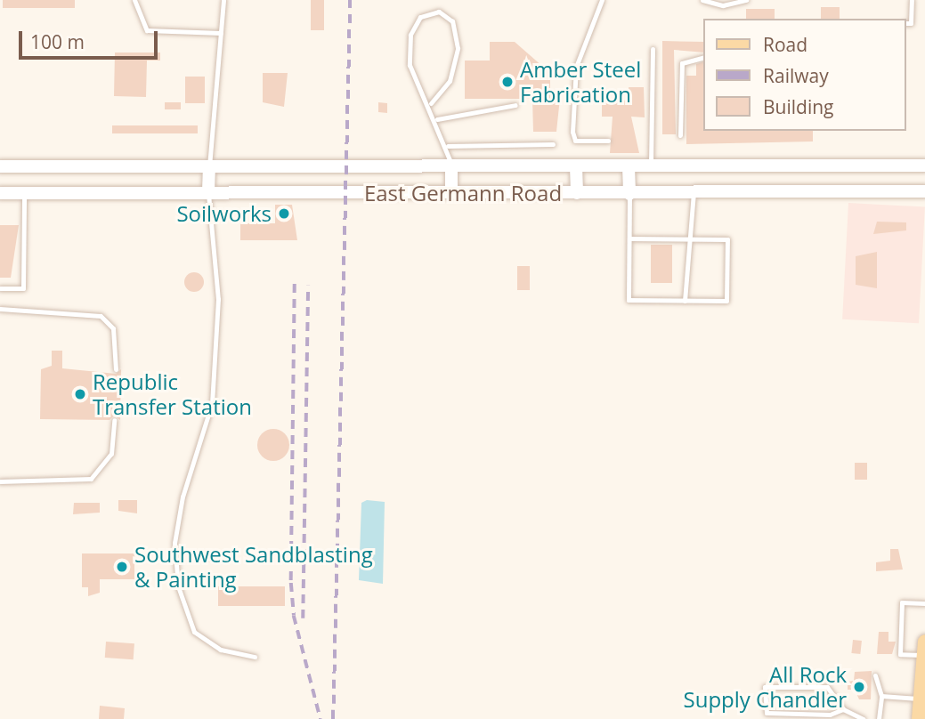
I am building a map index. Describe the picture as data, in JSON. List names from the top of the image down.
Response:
{
  "streets": {
    "main road": ["East Germann Road"]
  },
  "places": [
    "Amber Steel Fabrication",
    "Soilworks",
    "Republic Transfer Station",
    "Southwest Sandblasting & Painting",
    "All Rock Supply Chandler"
  ],
  "legend": ["Road", "Railway", "Building"],
  "scale_bar": "100 m"
}
